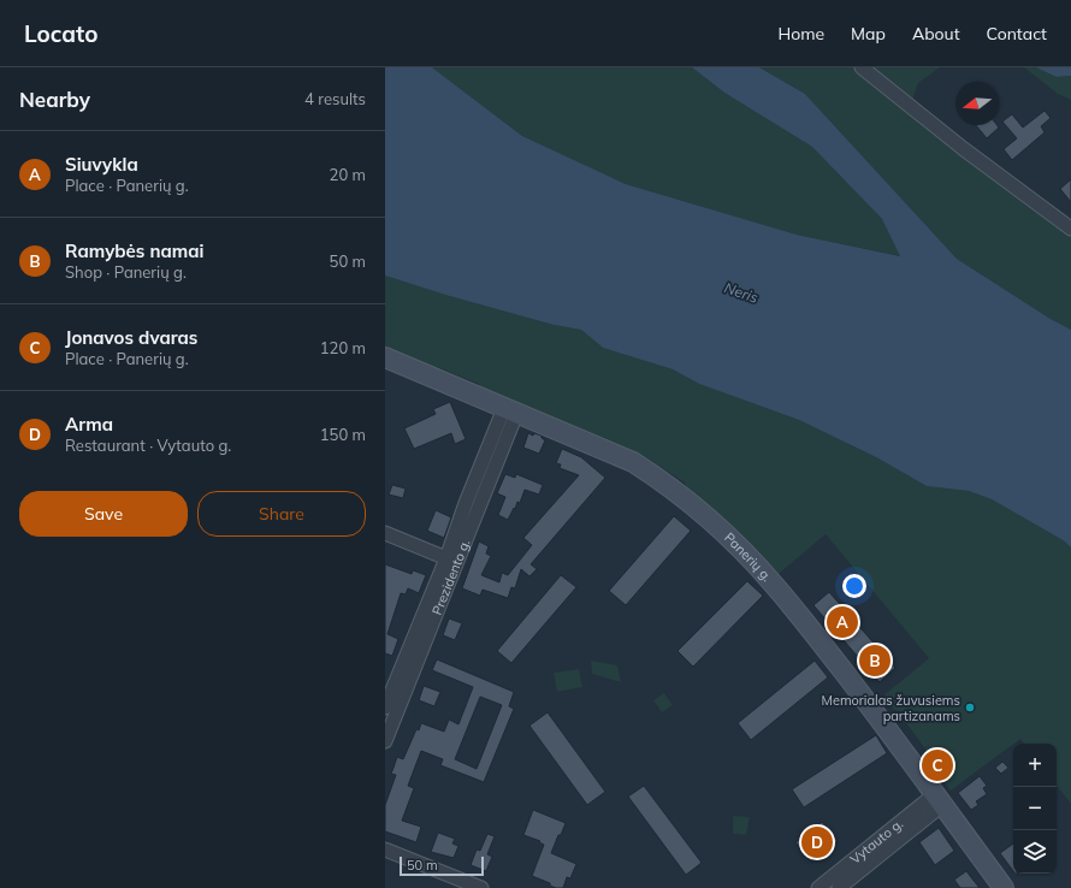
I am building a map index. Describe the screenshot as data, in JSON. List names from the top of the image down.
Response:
{
  "streets": {
    "street": ["Panerių g.", "Prezidento g.", "Vytauto g."]
  },
  "crossings": [
    ["Panerių g.", "Prezidento g."],
    ["Panerių g.", "Vytauto g."]
  ],
  "water": ["Neris"],
  "places": ["Memorialas žuvusiems partizanams"],
  "scale_bar": "50 m",
  "north": "left",
  "page": {
    "header": "Locato",
    "nav": [
      "Home",
      "Map",
      "About",
      "Contact"
    ],
    "heading": ["Nearby", "4 results"],
    "list": [
      {
        "mark": "A",
        "name": "Siuvykla",
        "note": "Place · Panerių g.",
        "value": "20 m"
      },
      {
        "mark": "B",
        "name": "Ramybės namai",
        "note": "Shop · Panerių g.",
        "value": "50 m"
      },
      {
        "mark": "C",
        "name": "Jonavos dvaras",
        "note": "Place · Panerių g.",
        "value": "120 m"
      },
      {
        "mark": "D",
        "name": "Arma",
        "note": "Restaurant · Vytauto g.",
        "value": "150 m"
      }
    ],
    "buttons": ["Save", "Share"],
    "pins": [
      "A",
      "B",
      "C",
      "D"
    ],
    "map_buttons": ["+", "−"],
    "scale": "50 m"
  }
}
